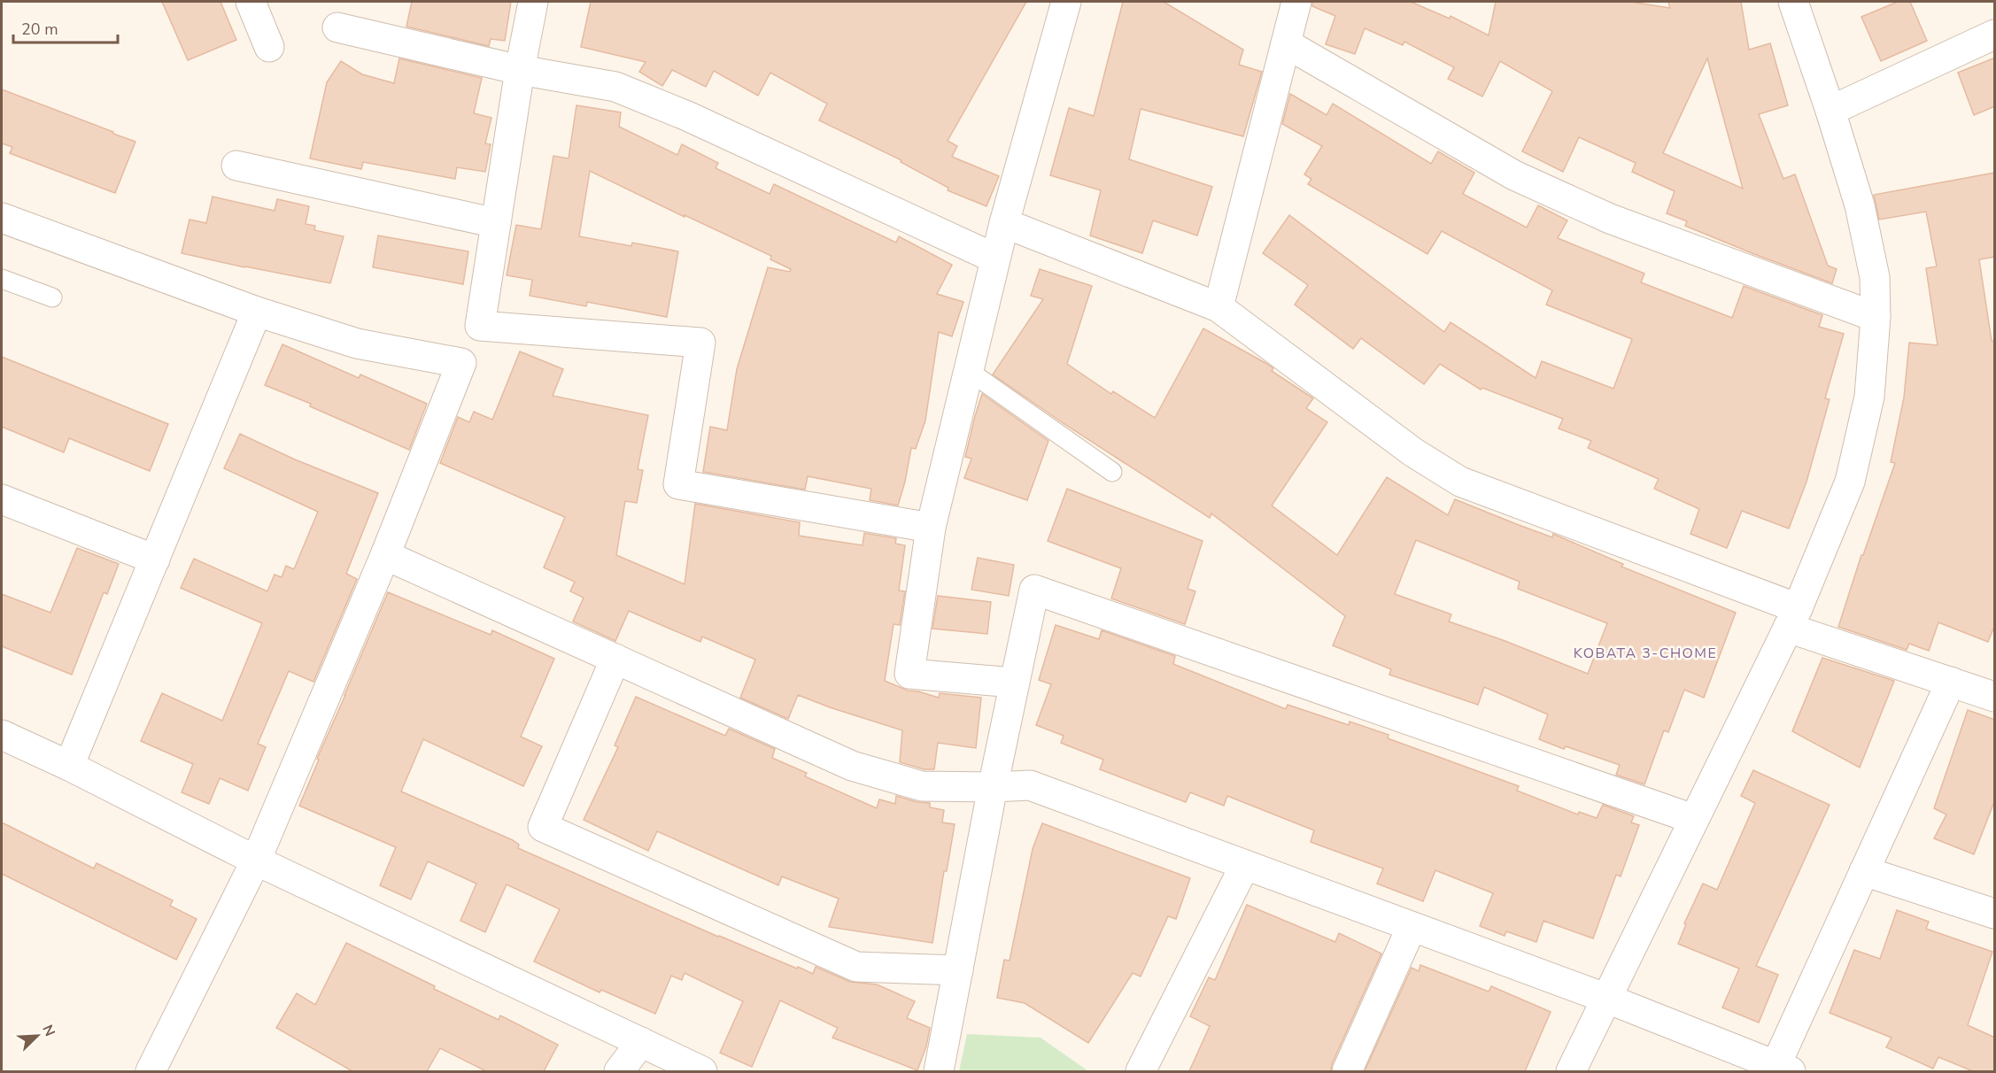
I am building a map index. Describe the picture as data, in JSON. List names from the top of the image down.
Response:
{
  "districts": ["KOBATA 3-CHOME"],
  "scale_bar": "20 m",
  "north": "top right"
}
